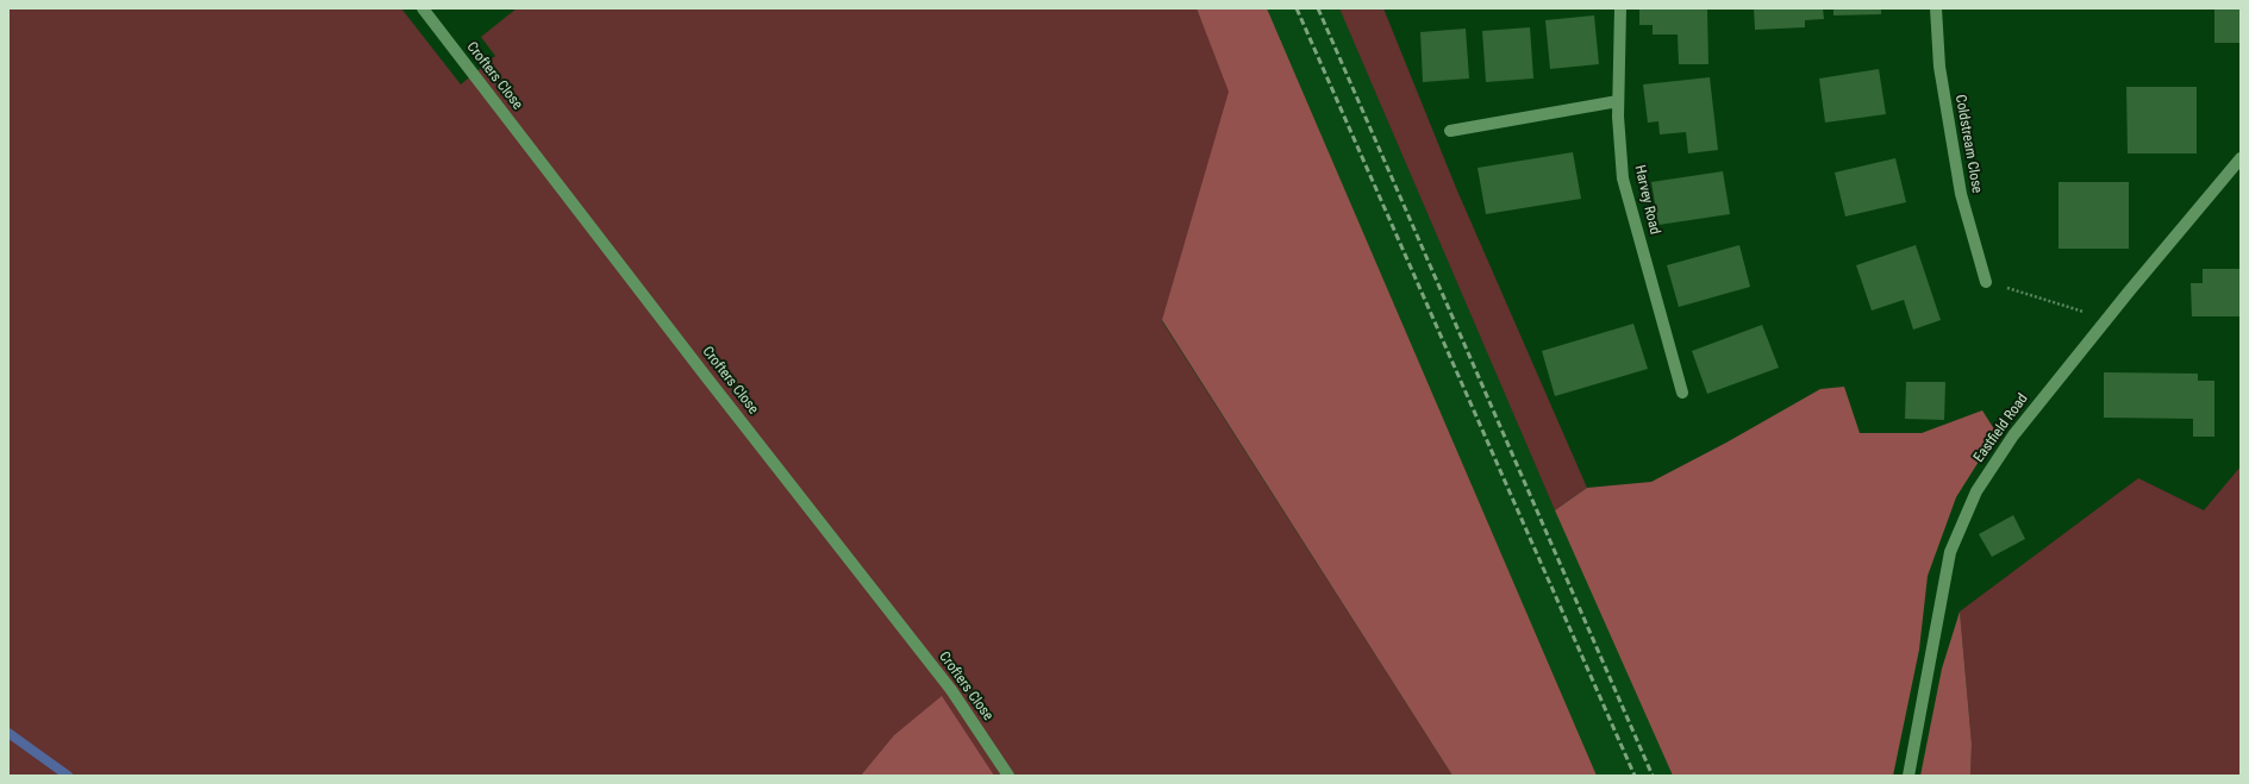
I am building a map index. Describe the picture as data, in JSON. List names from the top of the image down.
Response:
{
  "streets": {
    "street": [
      "Crofters Close",
      "Coldstream Close",
      "Harvey Road",
      "Eastfield Road"
    ]
  }
}
